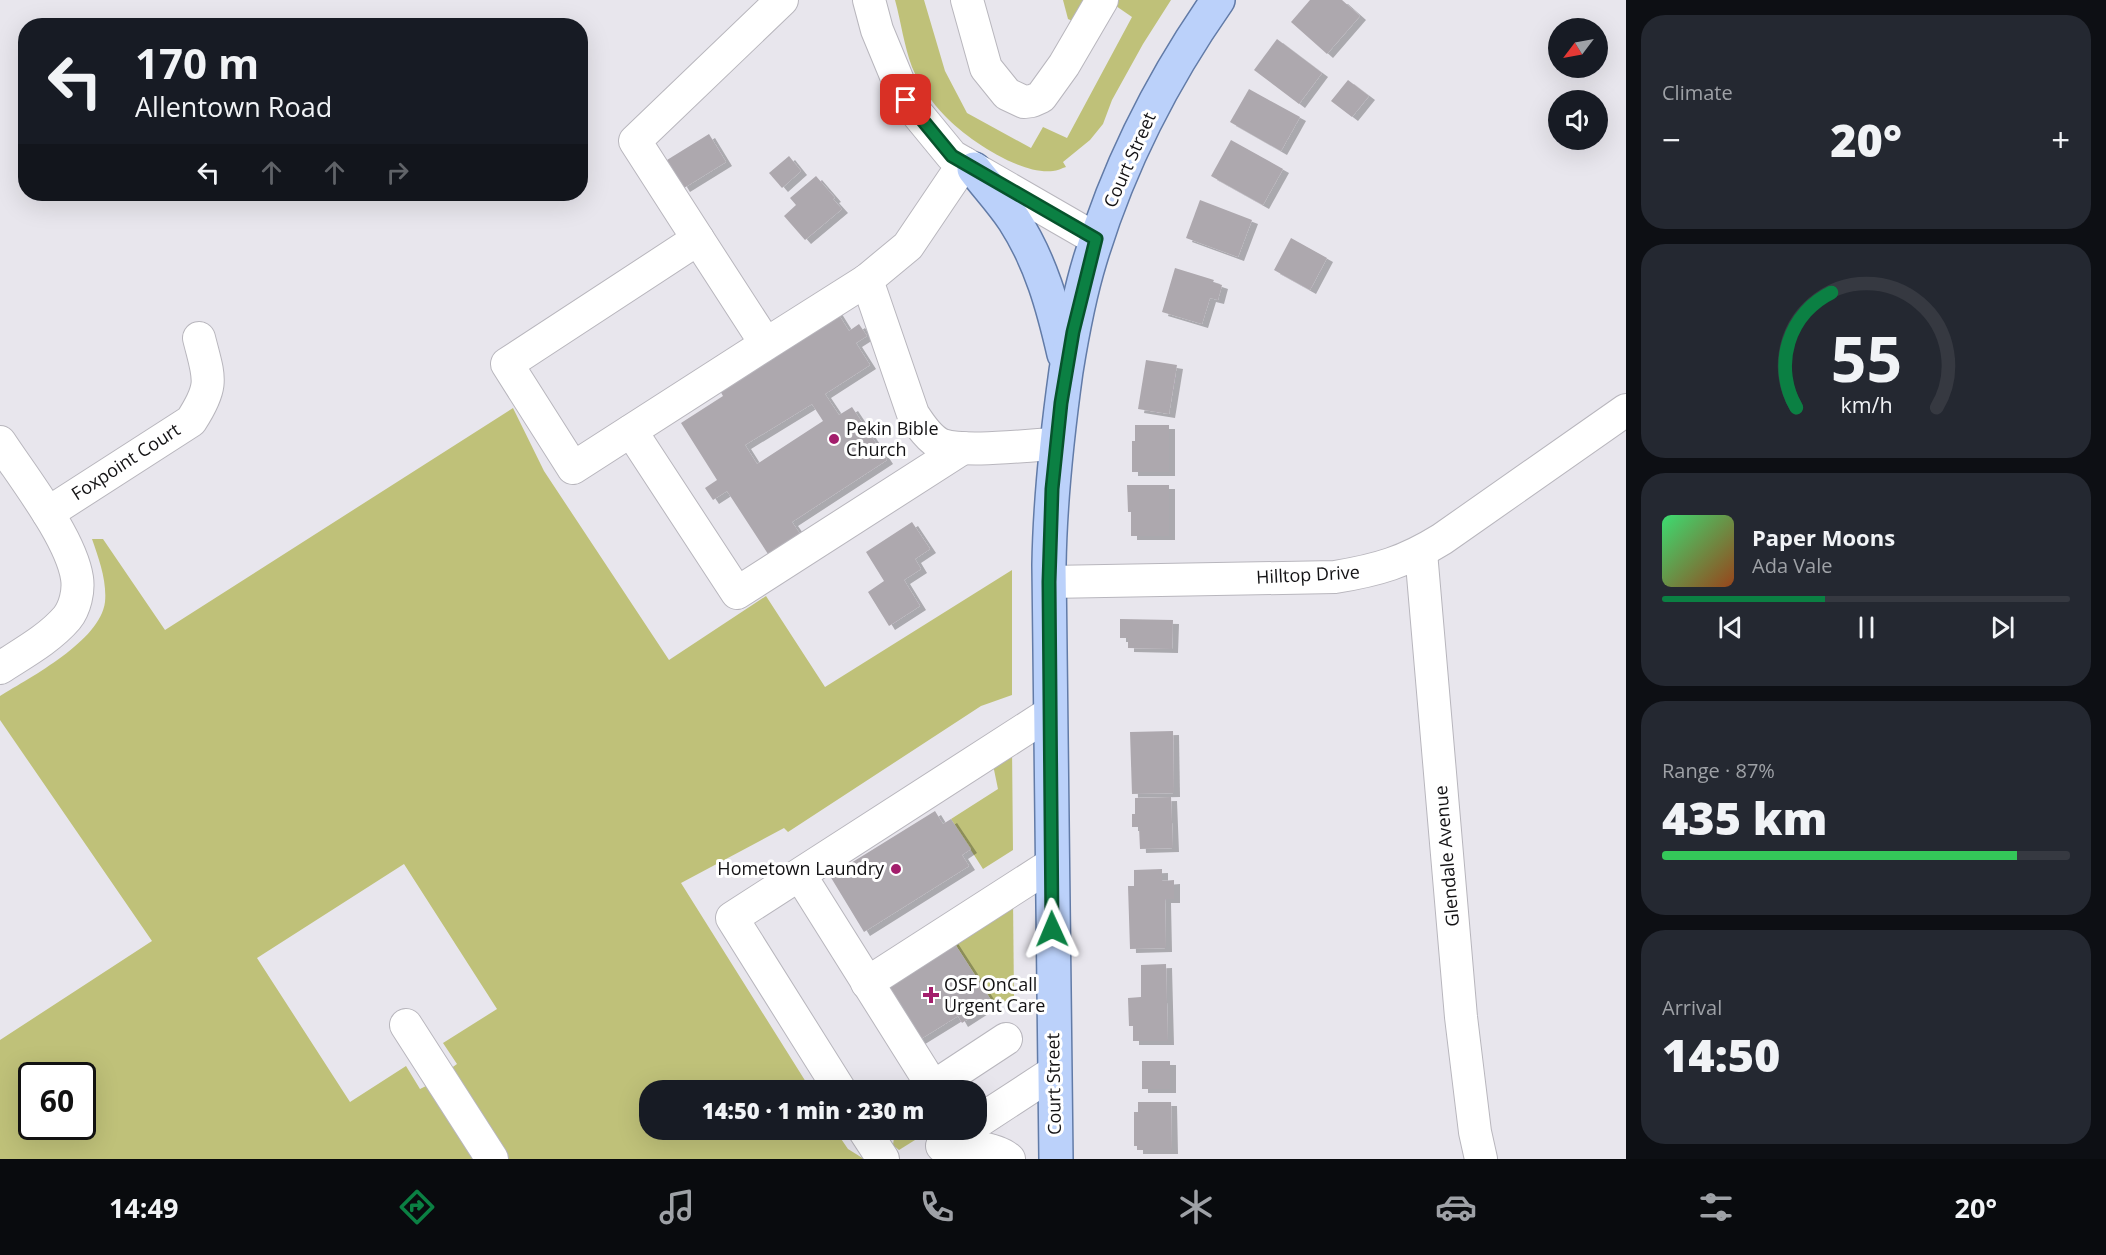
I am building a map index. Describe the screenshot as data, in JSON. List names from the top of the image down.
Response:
{
  "streets": {
    "main road": ["Court Street"],
    "street": ["Foxpoint Court", "Hilltop Drive", "Glendale Avenue"]
  },
  "crossings": [
    ["Court Street", "Hilltop Drive"],
    ["Hilltop Drive", "Glendale Avenue"]
  ],
  "places": {
    "other": ["Pekin Bible Church", "Hometown Laundry"],
    "health": ["OSF OnCall Urgent Care"]
  },
  "north": "bottom left",
  "page": {
    "tile": [
      "Climate",
      ["Range · 87%", "435 km"],
      ["Arrival", "14:50"]
    ],
    "turn": ["170 m", "Allentown Road"],
    "heat": ["−", "20°", "+"],
    "song": ["Paper Moons", "Ada Vale"],
    "limit": "60",
    "trip": "14:50 · 1 min · 230 m",
    "tabs": ["14:49", "20°"],
    "gauge": ["55", "km/h"]
  }
}
